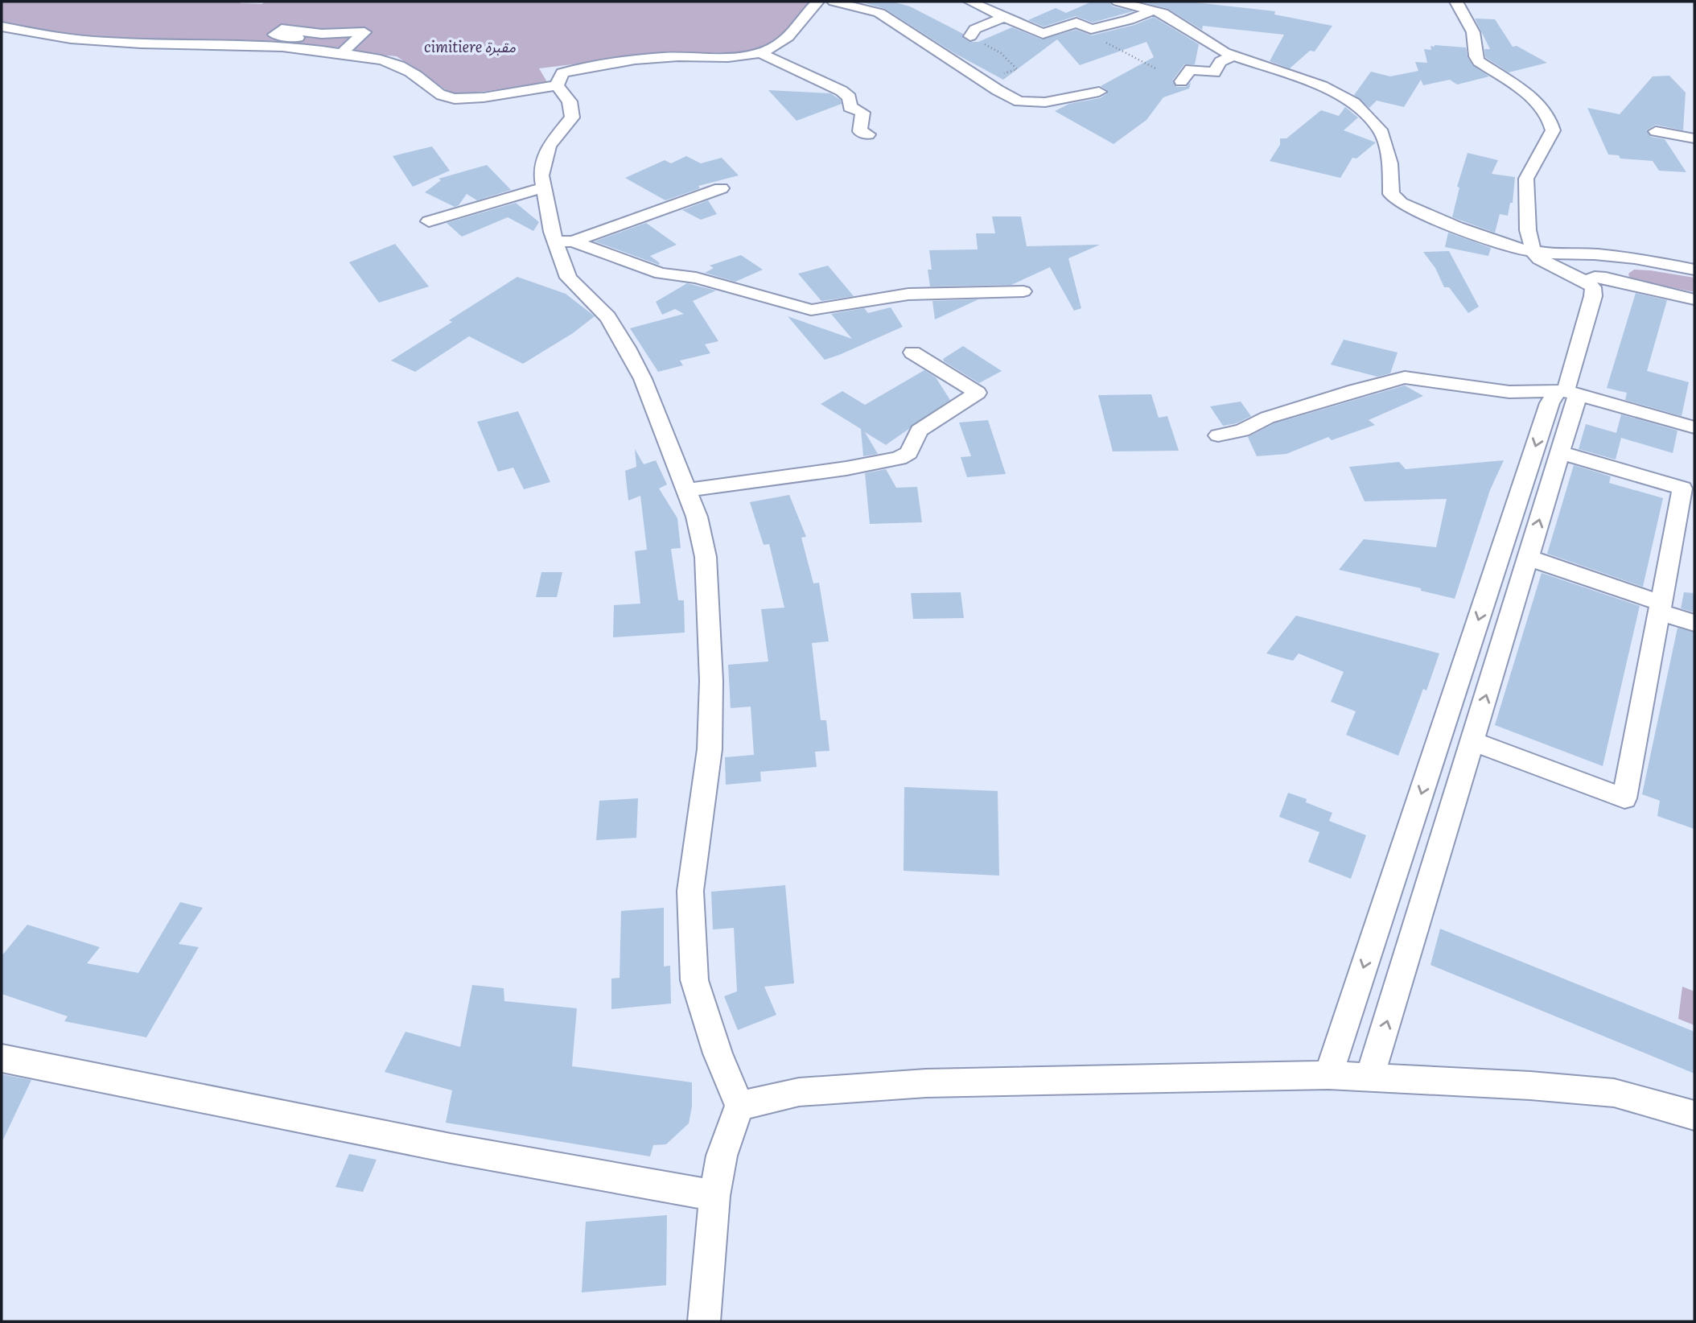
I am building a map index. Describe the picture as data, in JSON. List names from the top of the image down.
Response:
{
  "parks": ["cimitiere مقبرة"]
}
